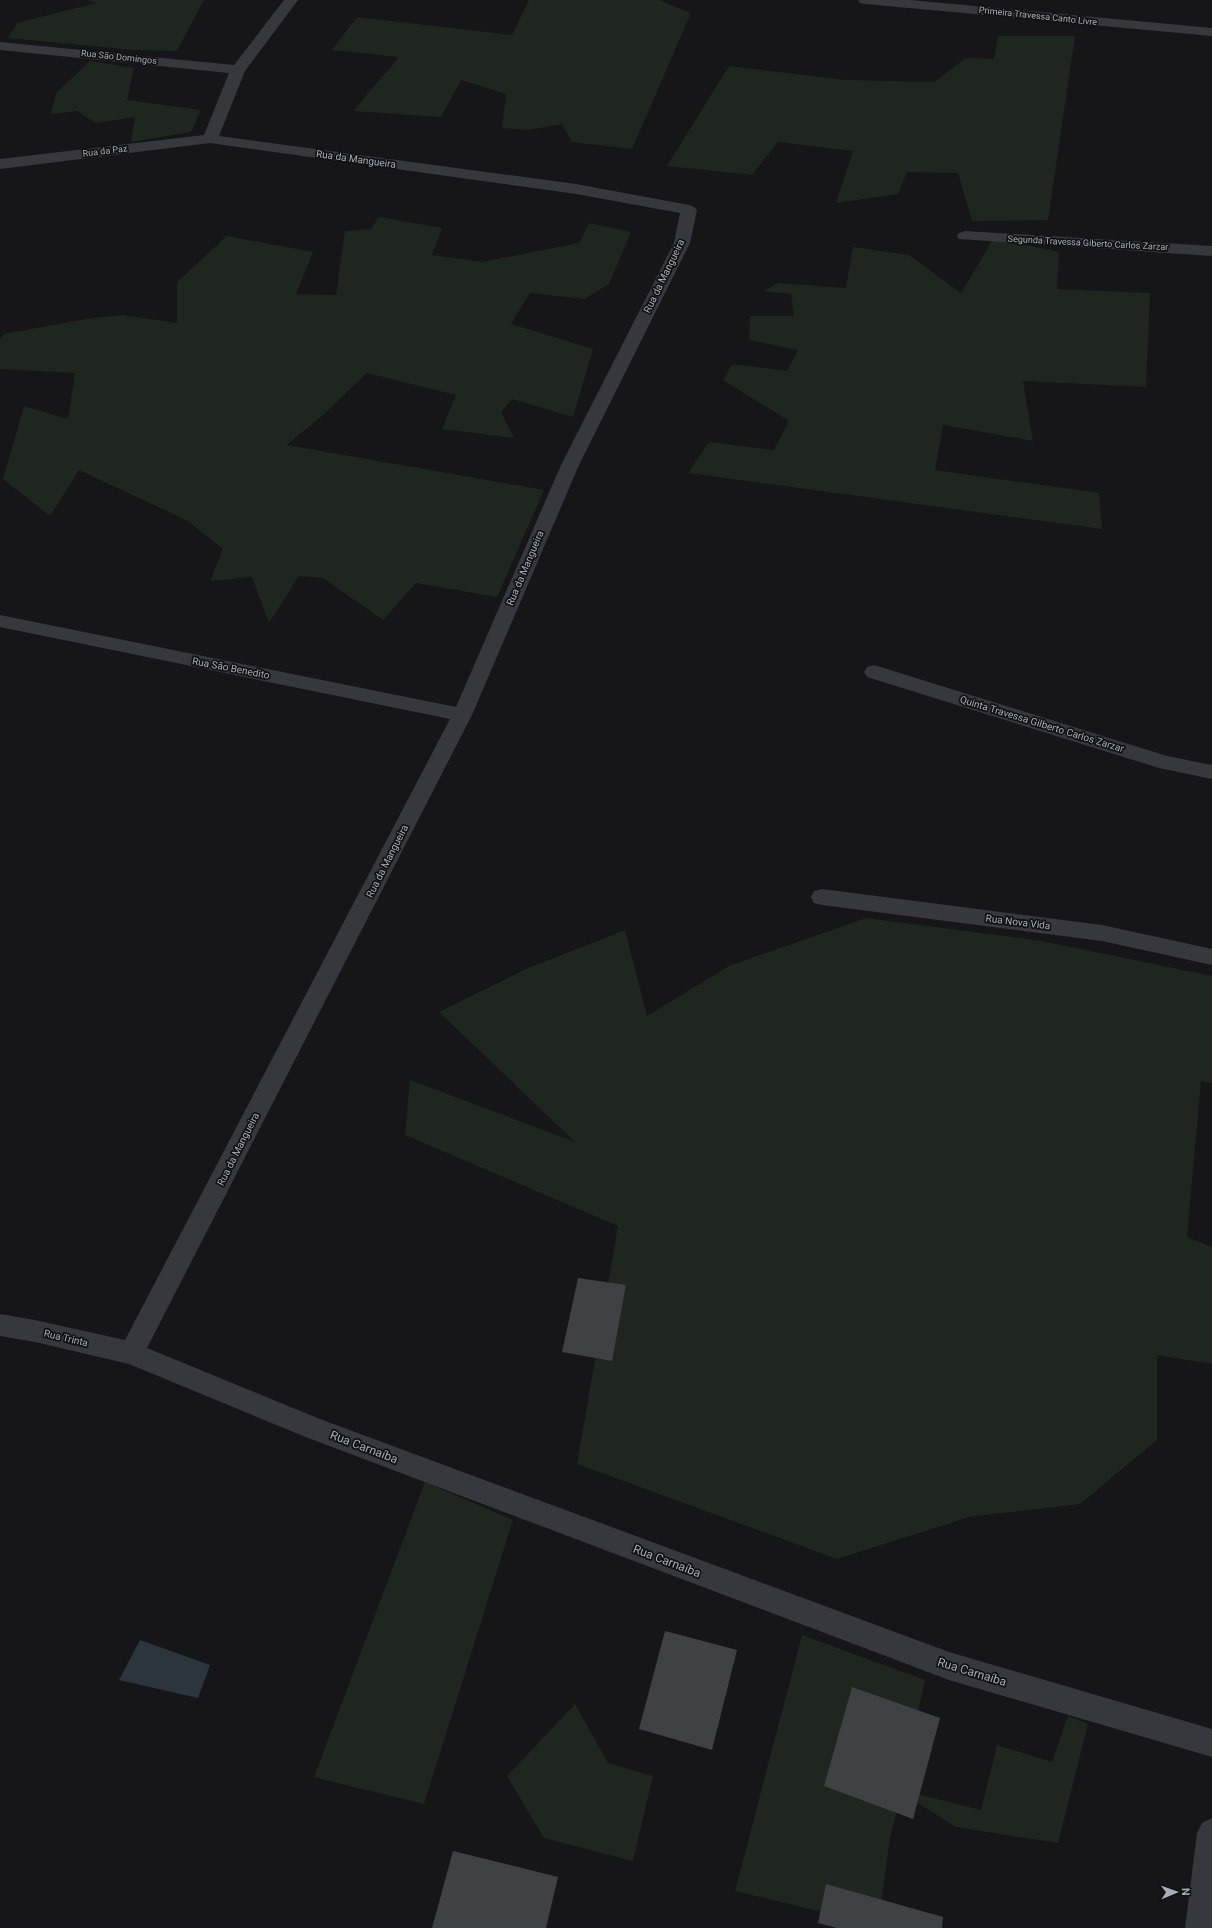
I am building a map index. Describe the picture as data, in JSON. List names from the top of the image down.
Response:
{
  "streets": {
    "street": [
      "Primeira Travessa Canto Livre",
      "Rua São Domingos",
      "Rua da Paz",
      "Rua da Mangueira",
      "Segunda Travessa Giberto Carlos Zarzar",
      "Rua São Benedito",
      "Quinta Travessa Gilberto Carlos Zarzar",
      "Rua Nova Vida",
      "Rua Trinta",
      "Rua Carnaíba"
    ]
  },
  "crossings": [
    ["Rua da Paz", "Rua da Mangueira"],
    ["Rua da Mangueira", "Rua São Benedito"],
    ["Rua da Mangueira", "Rua Trinta"],
    ["Rua da Mangueira", "Rua Carnaíba"],
    ["Rua Trinta", "Rua Carnaíba"]
  ],
  "north": "right"
}
